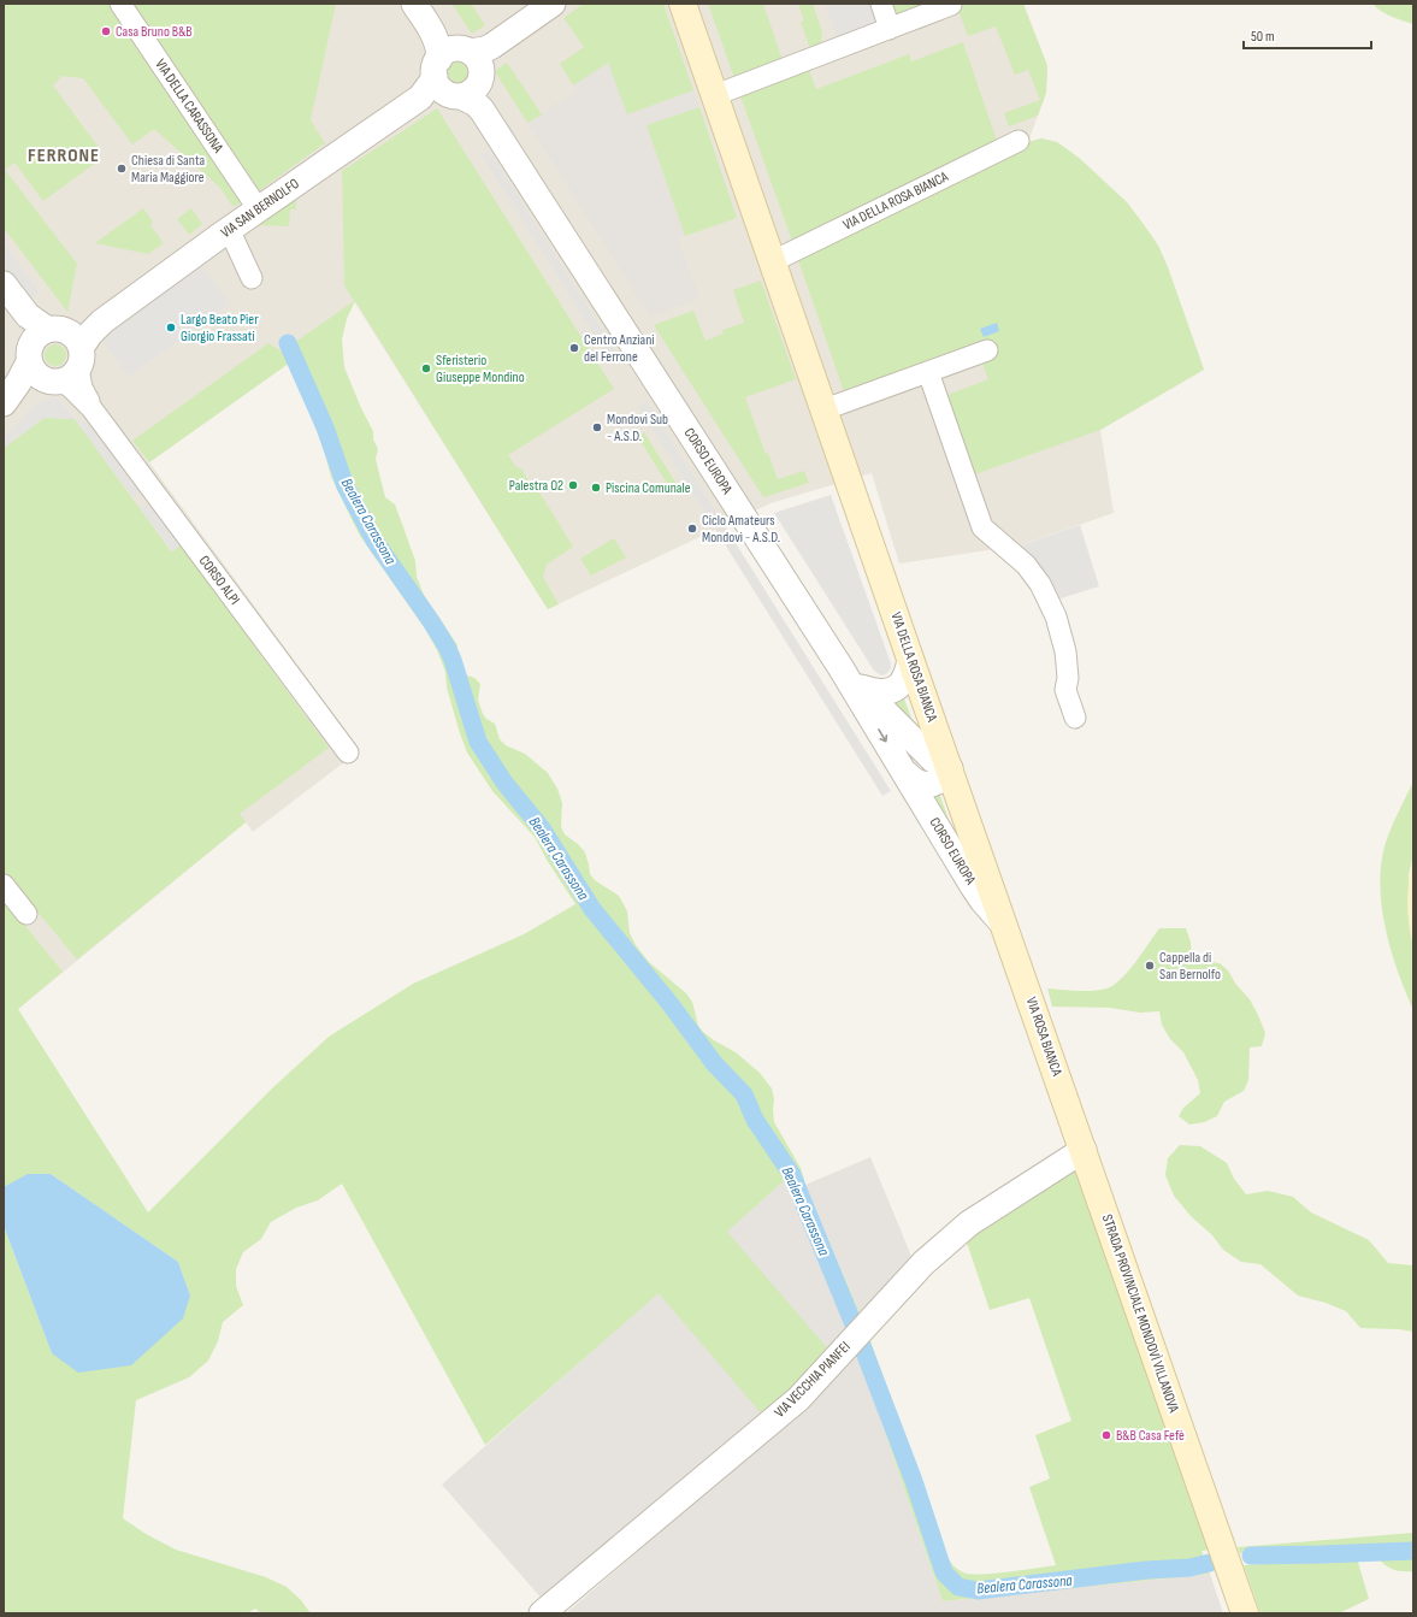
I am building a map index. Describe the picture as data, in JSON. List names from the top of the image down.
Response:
{
  "streets": {
    "main road": ["VIA DELLA ROSA BIANCA", "VIA ROSA BIANCA", "STRADA PROVINCIALE MONDOVÌ VILLANOVA"],
    "street": [
      "VIA DELLA CARASSONA",
      "VIA SAN BERNOLFO",
      "CORSO EUROPA",
      "CORSO ALPI",
      "VIA VECCHIA PIANFEI"
    ]
  },
  "crossings": [
    ["VIA DELLA CARASSONA", "VIA SAN BERNOLFO"],
    ["VIA DELLA ROSA BIANCA", "CORSO EUROPA"],
    ["VIA DELLA ROSA BIANCA", "VIA ROSA BIANCA"],
    ["VIA SAN BERNOLFO", "CORSO EUROPA"],
    ["VIA SAN BERNOLFO", "CORSO ALPI"],
    ["CORSO EUROPA", "VIA ROSA BIANCA"],
    ["VIA ROSA BIANCA", "STRADA PROVINCIALE MONDOVÌ VILLANOVA"],
    ["VIA ROSA BIANCA", "VIA VECCHIA PIANFEI"],
    ["STRADA PROVINCIALE MONDOVÌ VILLANOVA", "VIA VECCHIA PIANFEI"]
  ],
  "districts": ["FERRONE"],
  "water": ["Bealera Carassona"],
  "places": [
    "Casa Bruno B&B",
    "Chiesa di Santa Maria Maggiore",
    "Largo Beato Pier Giorgio Frassati",
    "Centro Anziani del Ferrone",
    "Sferisterio Giuseppe Mondino",
    "Mondovì Sub - A.S.D.",
    "Palestra O2",
    "Piscina Comunale",
    "Ciclo Amateurs Mondovì - A.S.D.",
    "Cappella di San Bernolfo",
    "B&B Casa Fefè"
  ],
  "scale_bar": "50 m"
}
